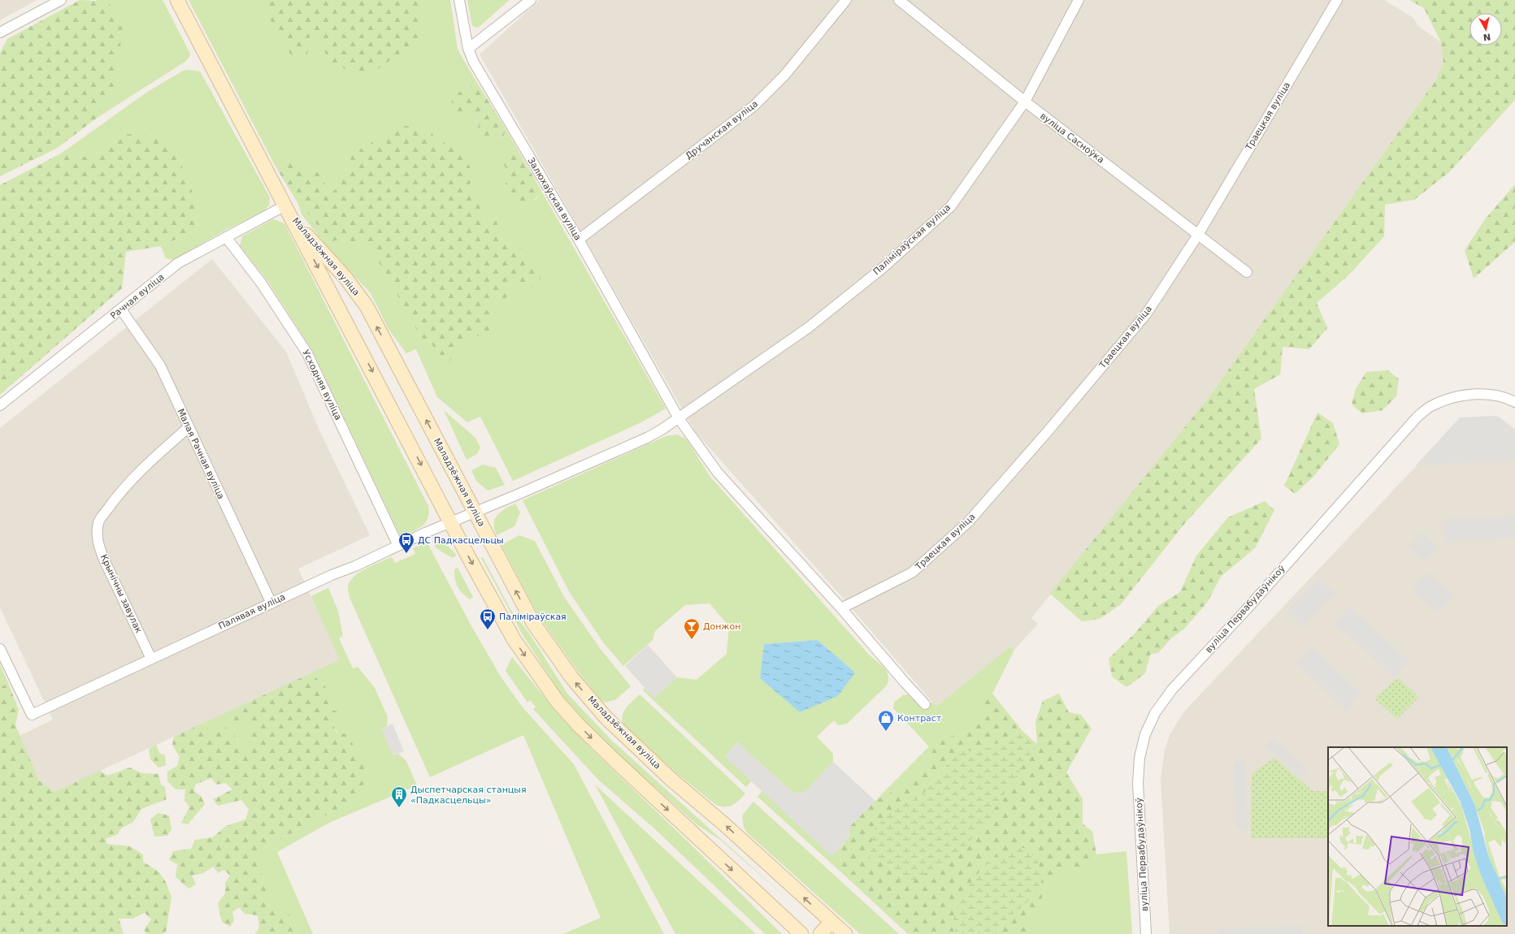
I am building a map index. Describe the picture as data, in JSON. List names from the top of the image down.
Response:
{
  "streets": {
    "main road": ["Маладзёжная вуліца"],
    "street": [
      "Траецкая вуліца",
      "Дручанская вуліца",
      "вуліца Сасноўка",
      "Залюхаўская вуліца",
      "Паліміраўская вуліца",
      "Рачная вуліца",
      "Усходняя вуліца",
      "Малая Рачная вуліца",
      "Крынічны завулак",
      "вуліца Первабудаўнікоў",
      "Палявая вуліца"
    ]
  },
  "crossings": [
    ["Траецкая вуліца", "вуліца Сасноўка"],
    ["Дручанская вуліца", "Залюхаўская вуліца"],
    ["вуліца Сасноўка", "Паліміраўская вуліца"],
    ["Залюхаўская вуліца", "Паліміраўская вуліца"],
    ["Паліміраўская вуліца", "Маладзёжная вуліца"],
    ["Паліміраўская вуліца", "Палявая вуліца"],
    ["Маладзёжная вуліца", "Рачная вуліца"],
    ["Маладзёжная вуліца", "Палявая вуліца"],
    ["Рачная вуліца", "Усходняя вуліца"],
    ["Рачная вуліца", "Малая Рачная вуліца"],
    ["Усходняя вуліца", "Палявая вуліца"],
    ["Малая Рачная вуліца", "Крынічны завулак"],
    ["Малая Рачная вуліца", "Палявая вуліца"],
    ["Крынічны завулак", "Палявая вуліца"]
  ],
  "places": {
    "bus stop": ["ДС Падкасцельцы", "Паліміраўская"],
    "bar": ["Донжон"],
    "shop": ["Контраст"],
    "building": ["Дыспетчарская станцыя «Падкасцельцы»"]
  },
  "north": "bottom"
}
